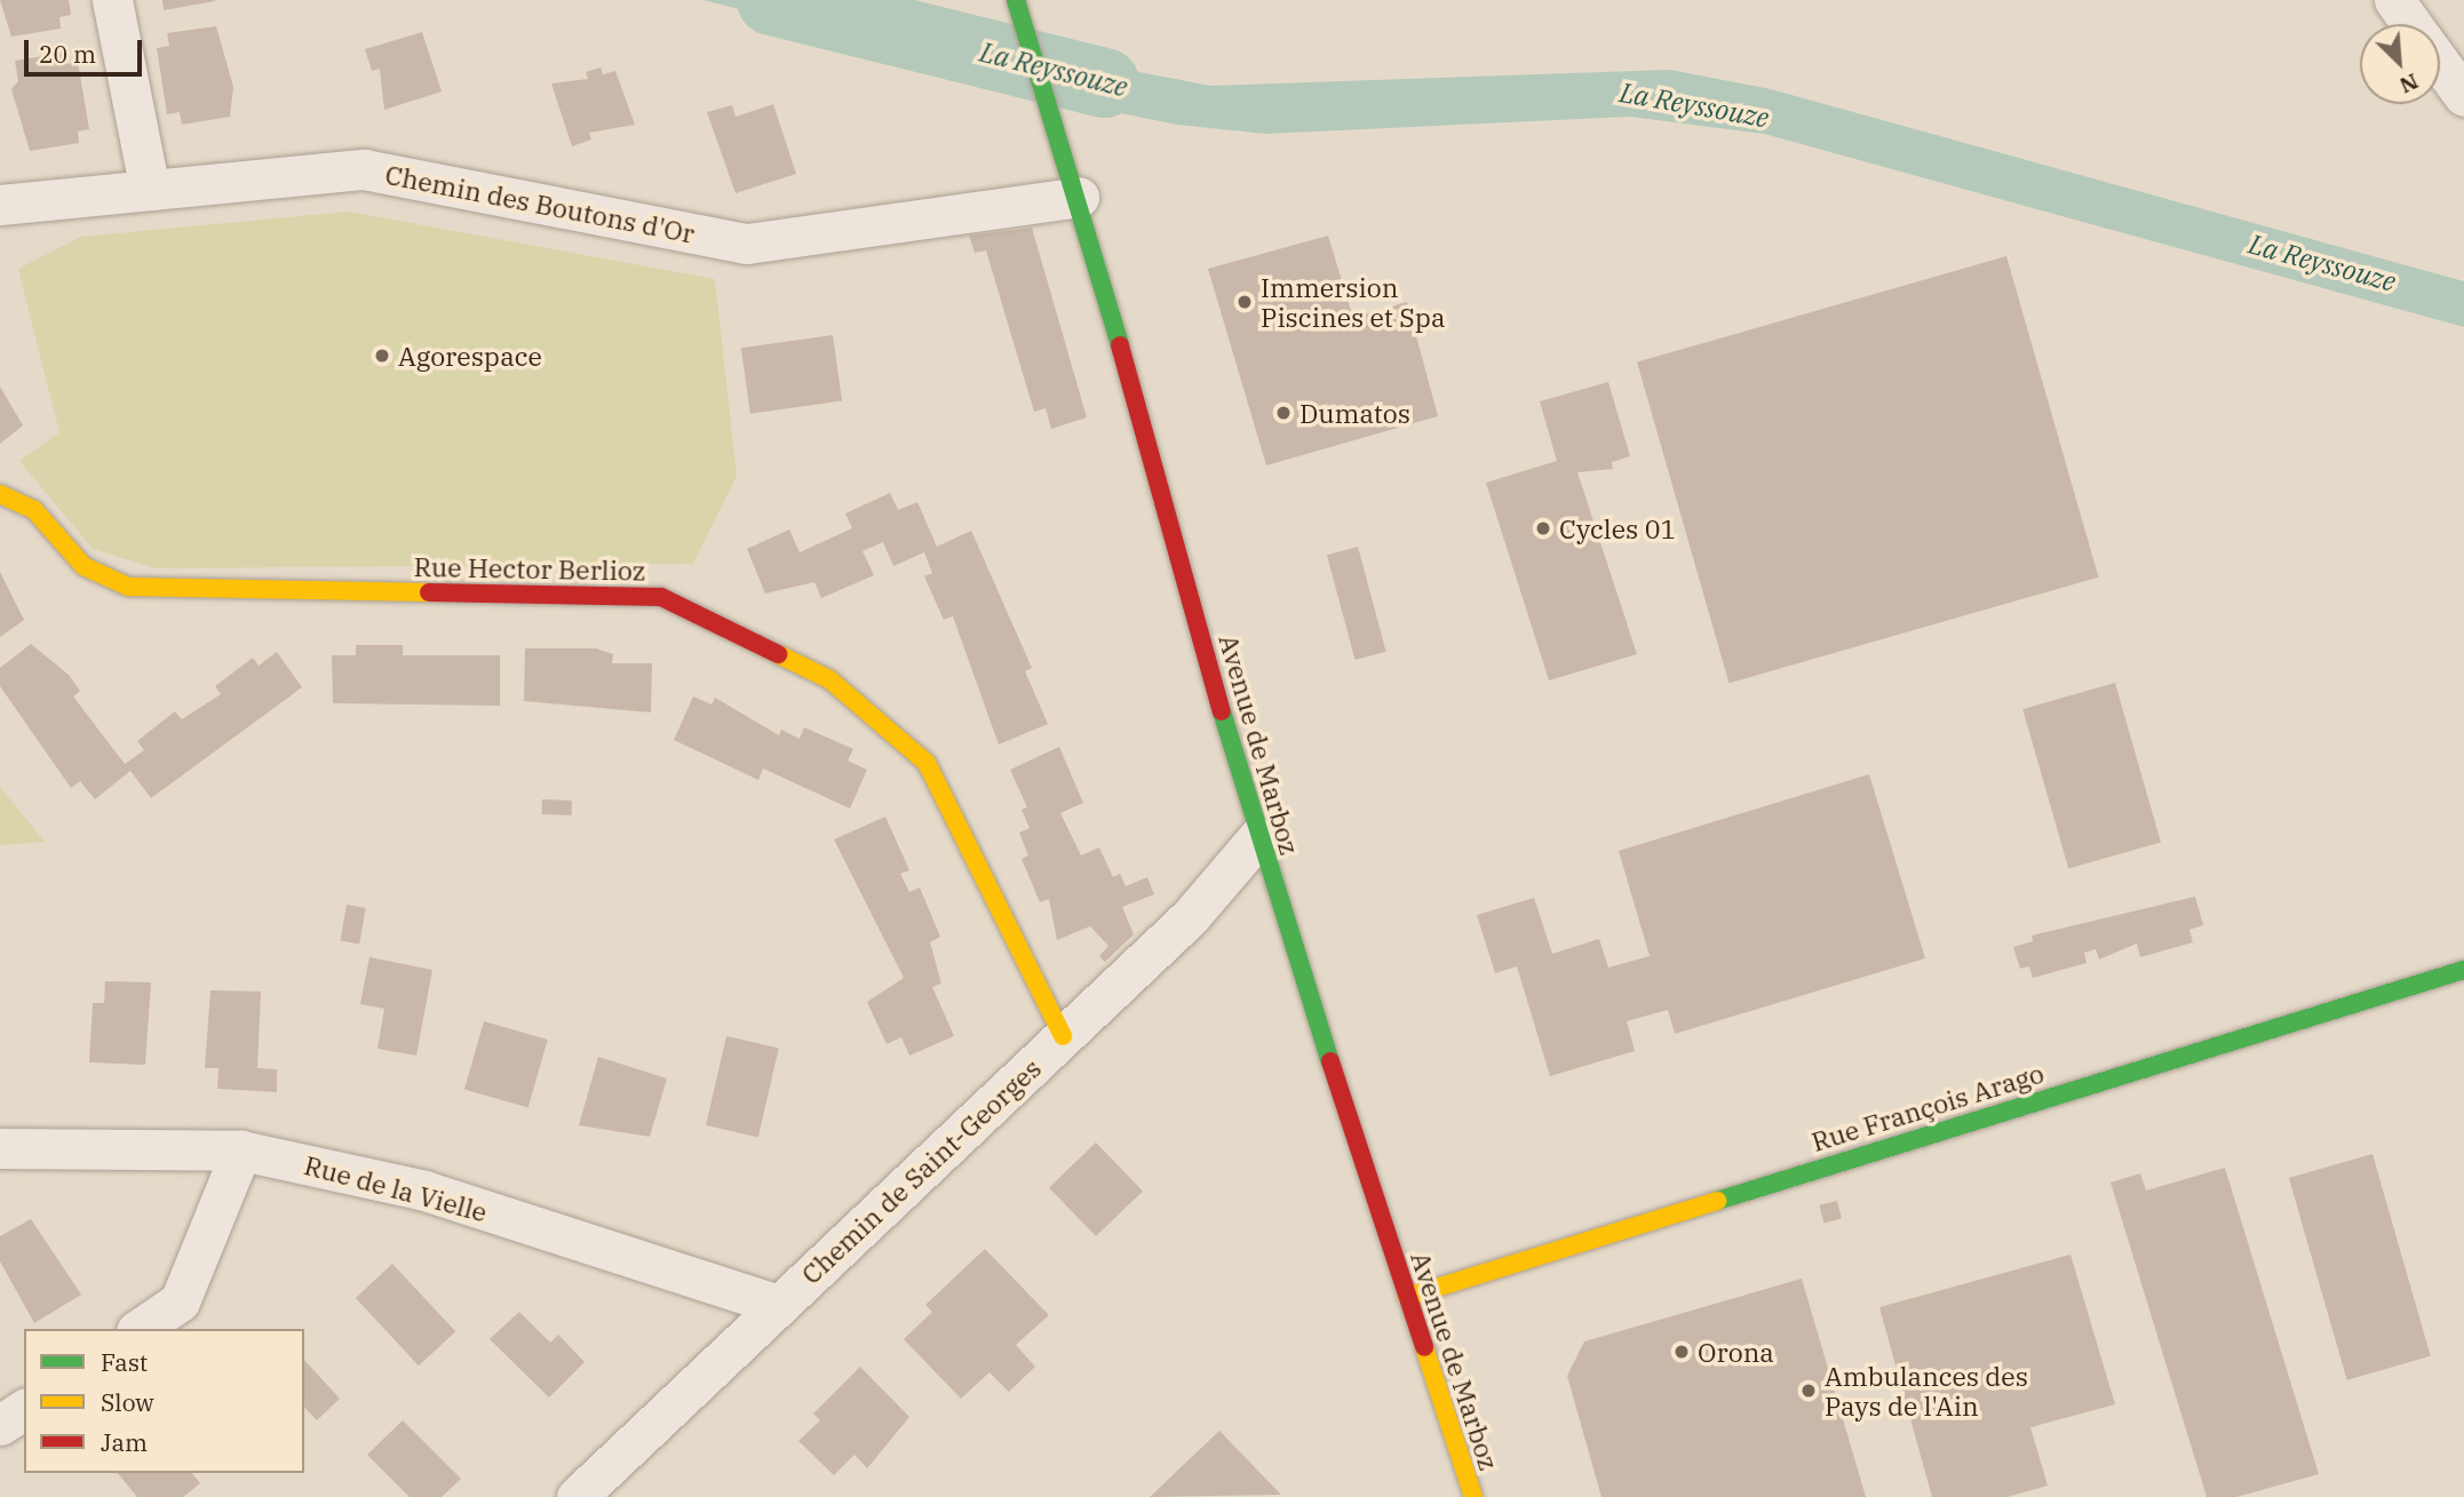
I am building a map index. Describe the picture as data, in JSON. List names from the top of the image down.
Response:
{
  "streets": {
    "street": [
      "Chemin des Boutons d'Or",
      "Rue Hector Berlioz",
      "Avenue de Marboz",
      "Rue François Arago",
      "Chemin de Saint-Georges",
      "Rue de la Vielle"
    ]
  },
  "crossings": [
    ["Chemin des Boutons d'Or", "Avenue de Marboz"],
    ["Rue Hector Berlioz", "Chemin de Saint-Georges"],
    ["Avenue de Marboz", "Rue François Arago"],
    ["Avenue de Marboz", "Chemin de Saint-Georges"],
    ["Chemin de Saint-Georges", "Rue de la Vielle"]
  ],
  "water": ["La Reyssouze"],
  "places": [
    "Immersion Piscines et Spa",
    "Agorespace",
    "Dumatos",
    "Cycles 01",
    "Orona",
    "Ambulances des Pays de l'Ain"
  ],
  "legend": ["Fast", "Slow", "Jam"],
  "scale_bar": "20 m",
  "north": "bottom right"
}
